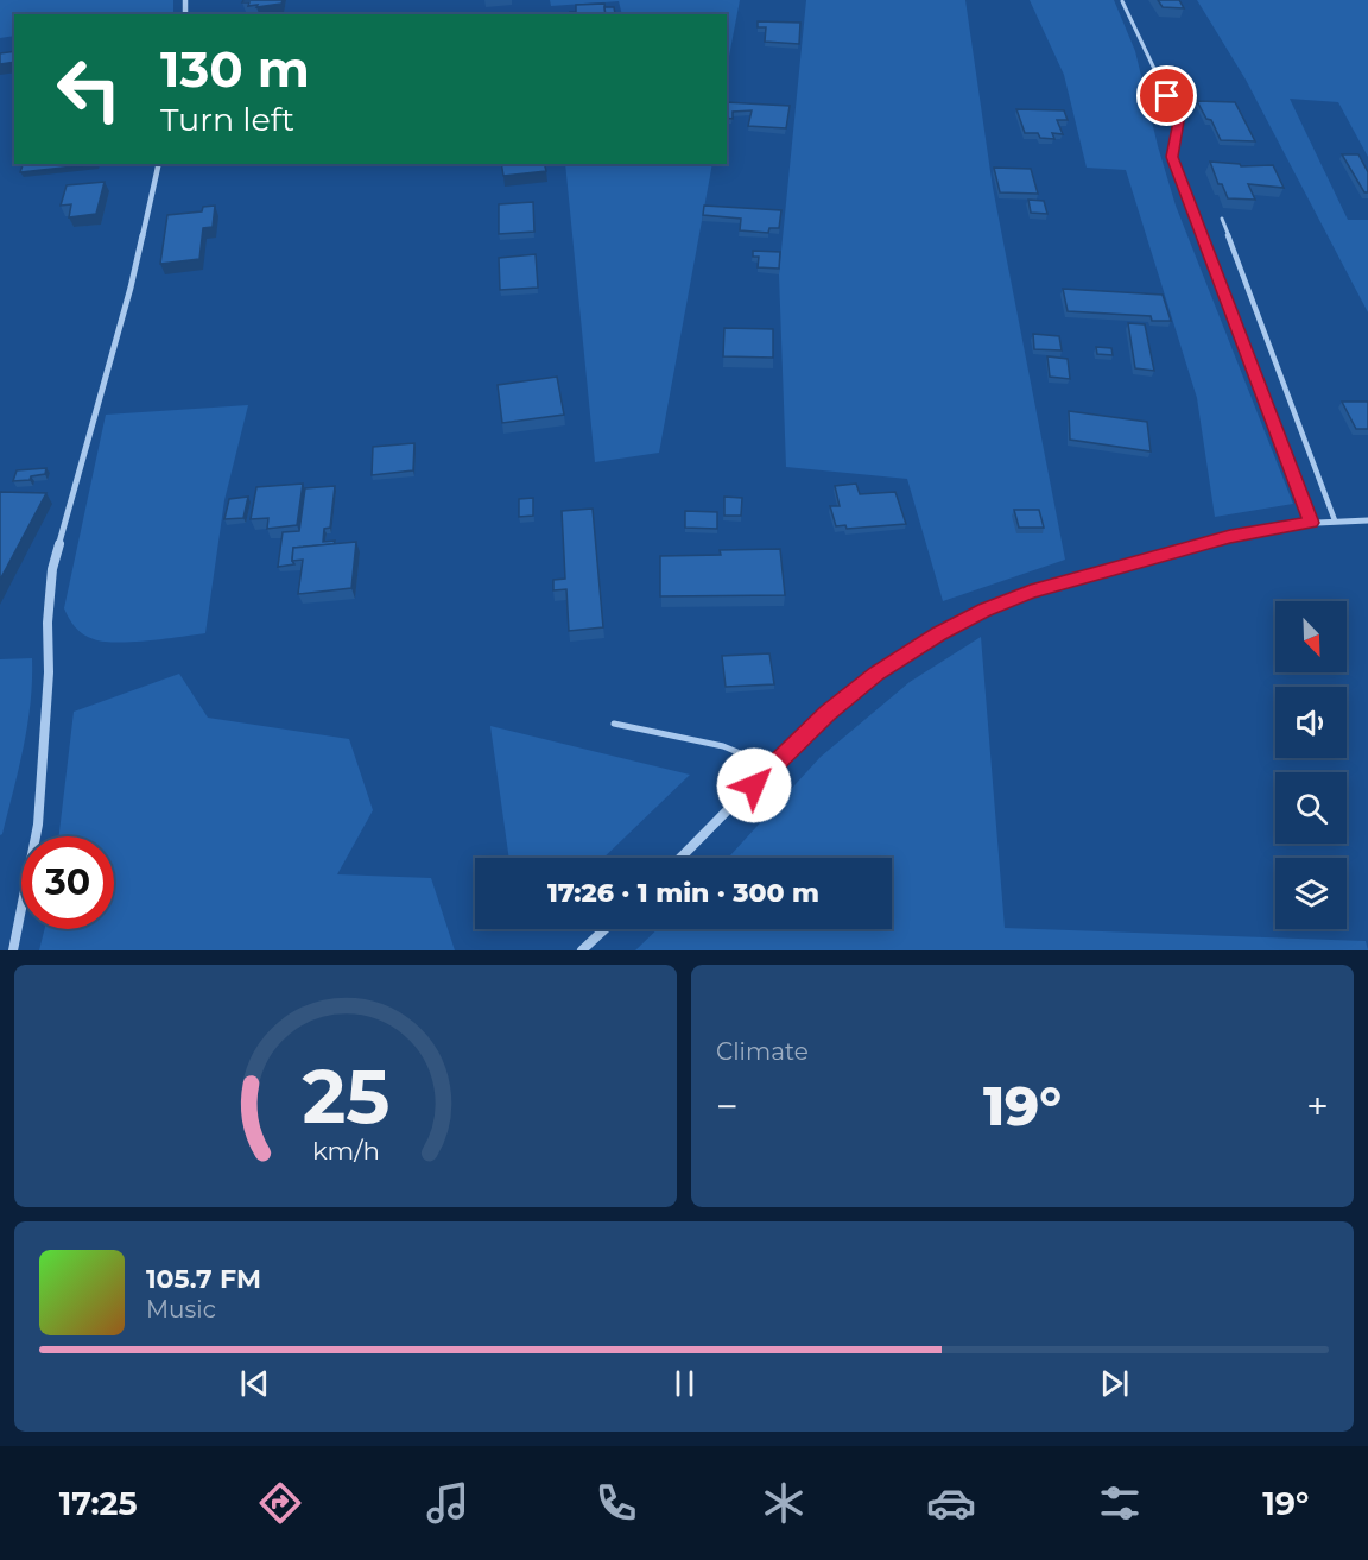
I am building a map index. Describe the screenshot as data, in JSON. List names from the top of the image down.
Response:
{
  "north": "bottom right",
  "page": {
    "turn": ["130 m", "Turn left"],
    "limit": "30",
    "trip": "17:26 · 1 min · 300 m",
    "tile": "Climate",
    "heat": ["−", "19°", "+"],
    "song": ["105.7 FM", "Music"],
    "tabs": ["17:25", "19°"],
    "gauge": ["25", "km/h"]
  }
}
